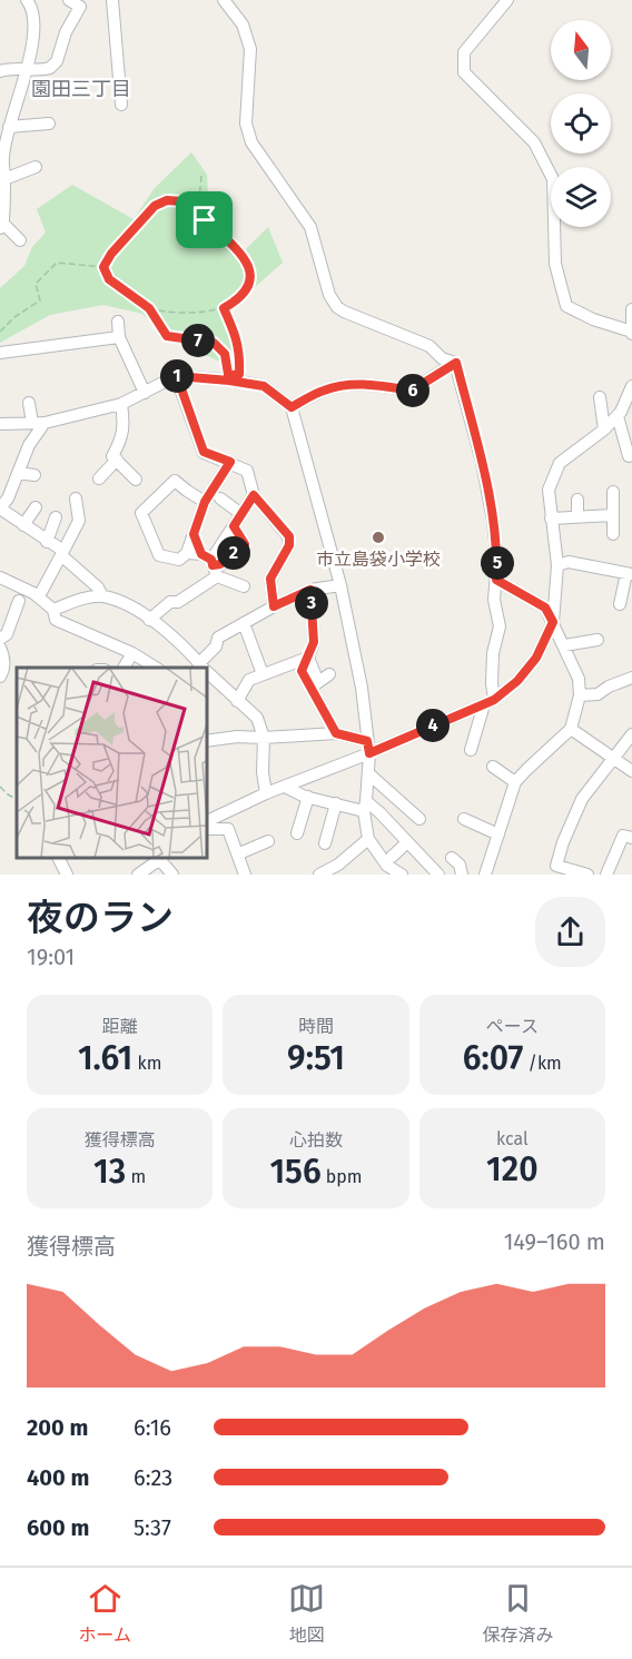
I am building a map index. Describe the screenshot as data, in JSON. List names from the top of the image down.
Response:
{
  "districts": ["園田三丁目"],
  "places": ["市立島袋小学校"],
  "north": "top",
  "page": {
    "pins": [
      "7",
      "1",
      "6",
      "2",
      "5",
      "3",
      "4"
    ],
    "heading": ["夜のラン", "19:01"],
    "stats": [
      ["距離", "1.61 km"],
      ["時間", "9:51"],
      ["ペース", "6:07 /km"],
      ["獲得標高", "13 m"],
      ["心拍数", "156 bpm"],
      ["kcal", "120"]
    ],
    "chart": ["獲得標高", "149–160 m"],
    "list": [
      {
        "name": "200 m",
        "note": "6:16"
      },
      {
        "name": "400 m",
        "note": "6:23"
      },
      {
        "name": "600 m",
        "note": "5:37"
      }
    ],
    "tabs": ["ホーム", "地図", "保存済み"]
  }
}
